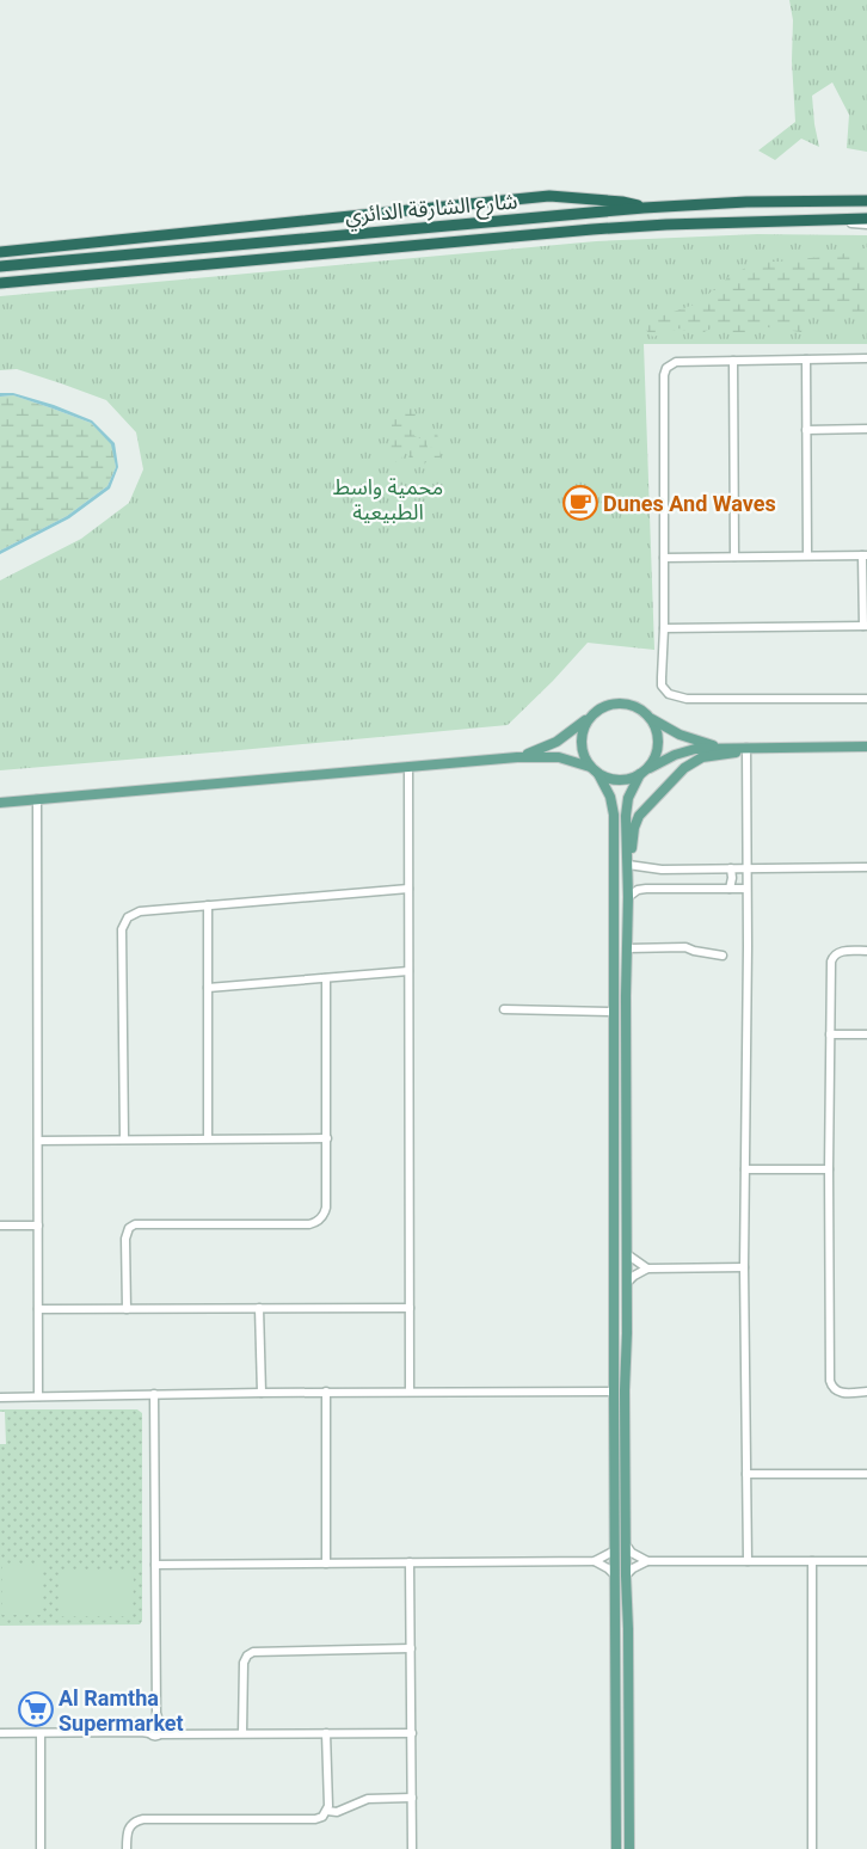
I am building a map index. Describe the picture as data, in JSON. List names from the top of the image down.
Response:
{
  "streets": {
    "highway": ["شارع الشارقة الدائري"]
  },
  "parks": ["محمية واسط الطبيعية"],
  "places": {
    "cafe": ["Dunes And Waves"],
    "supermarket": ["Al Ramtha Supermarket"]
  }
}
